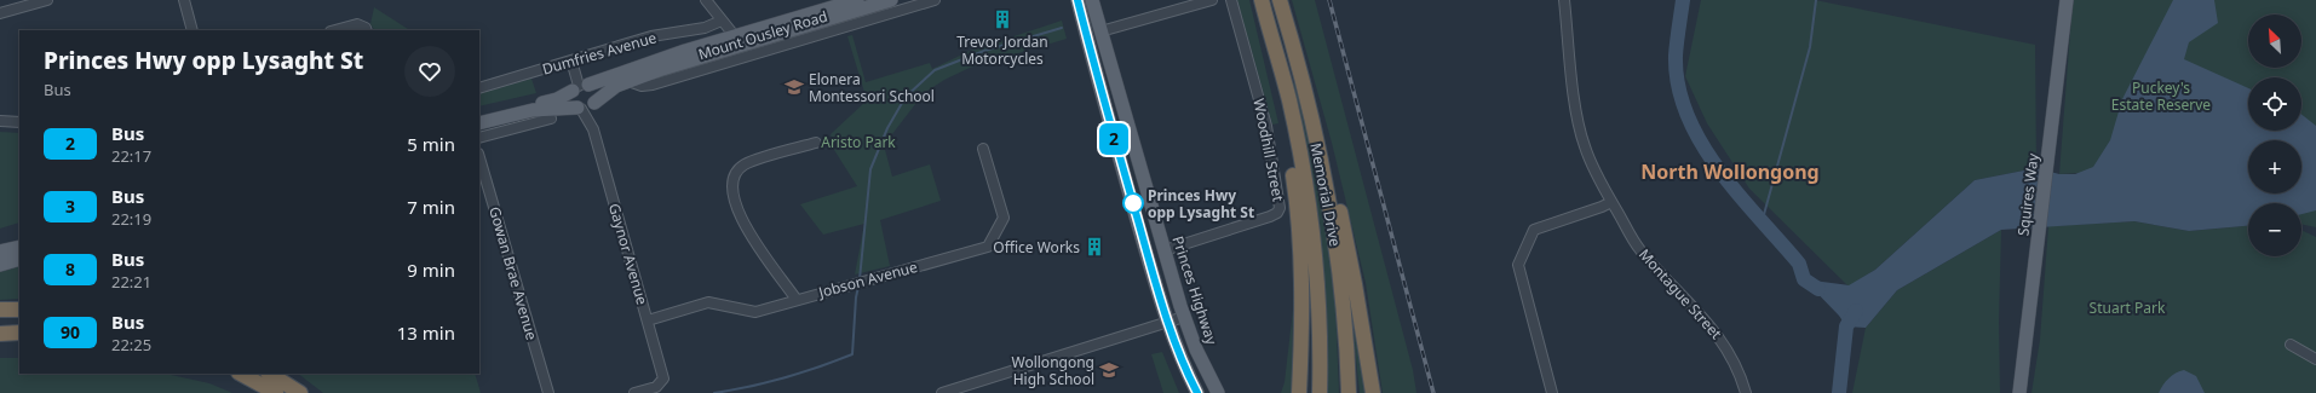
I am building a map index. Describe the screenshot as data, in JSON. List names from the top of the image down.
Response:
{
  "streets": {
    "highway": ["Memorial Drive"],
    "main road": ["Mount Ousley Road", "Squires Way", "Princes Highway"],
    "street": [
      "Dumfries Avenue",
      "Woodhill Street",
      "Gaynor Avenue",
      "Gowan Brae Avenue",
      "Jobson Avenue",
      "Montague Street"
    ]
  },
  "crossings": [
    ["Mount Ousley Road", "Gaynor Avenue"],
    ["Woodhill Street", "Princes Highway"],
    ["Gaynor Avenue", "Jobson Avenue"]
  ],
  "districts": ["North Wollongong"],
  "parks": ["Puckey's Estate Reserve", "Aristo Park", "Stuart Park"],
  "places": {
    "building": ["Trevor Jordan Motorcycles", "Office Works"],
    "school or university": ["Elonera Montessori School", "Wollongong High School"],
    "other": ["Princes Hwy opp Lysaght St"]
  },
  "lines": ["bus line 2"],
  "north": "top left",
  "page": {
    "on_map": "2",
    "map_buttons": ["+", "−"],
    "heading": ["Princes Hwy opp Lysaght St", "Bus"],
    "list": [
      {
        "mark": "2",
        "name": "Bus",
        "note": "22:17",
        "value": "5 min"
      },
      {
        "mark": "3",
        "name": "Bus",
        "note": "22:19",
        "value": "7 min"
      },
      {
        "mark": "8",
        "name": "Bus",
        "note": "22:21",
        "value": "9 min"
      },
      {
        "mark": "90",
        "name": "Bus",
        "note": "22:25",
        "value": "13 min"
      }
    ]
  }
}
